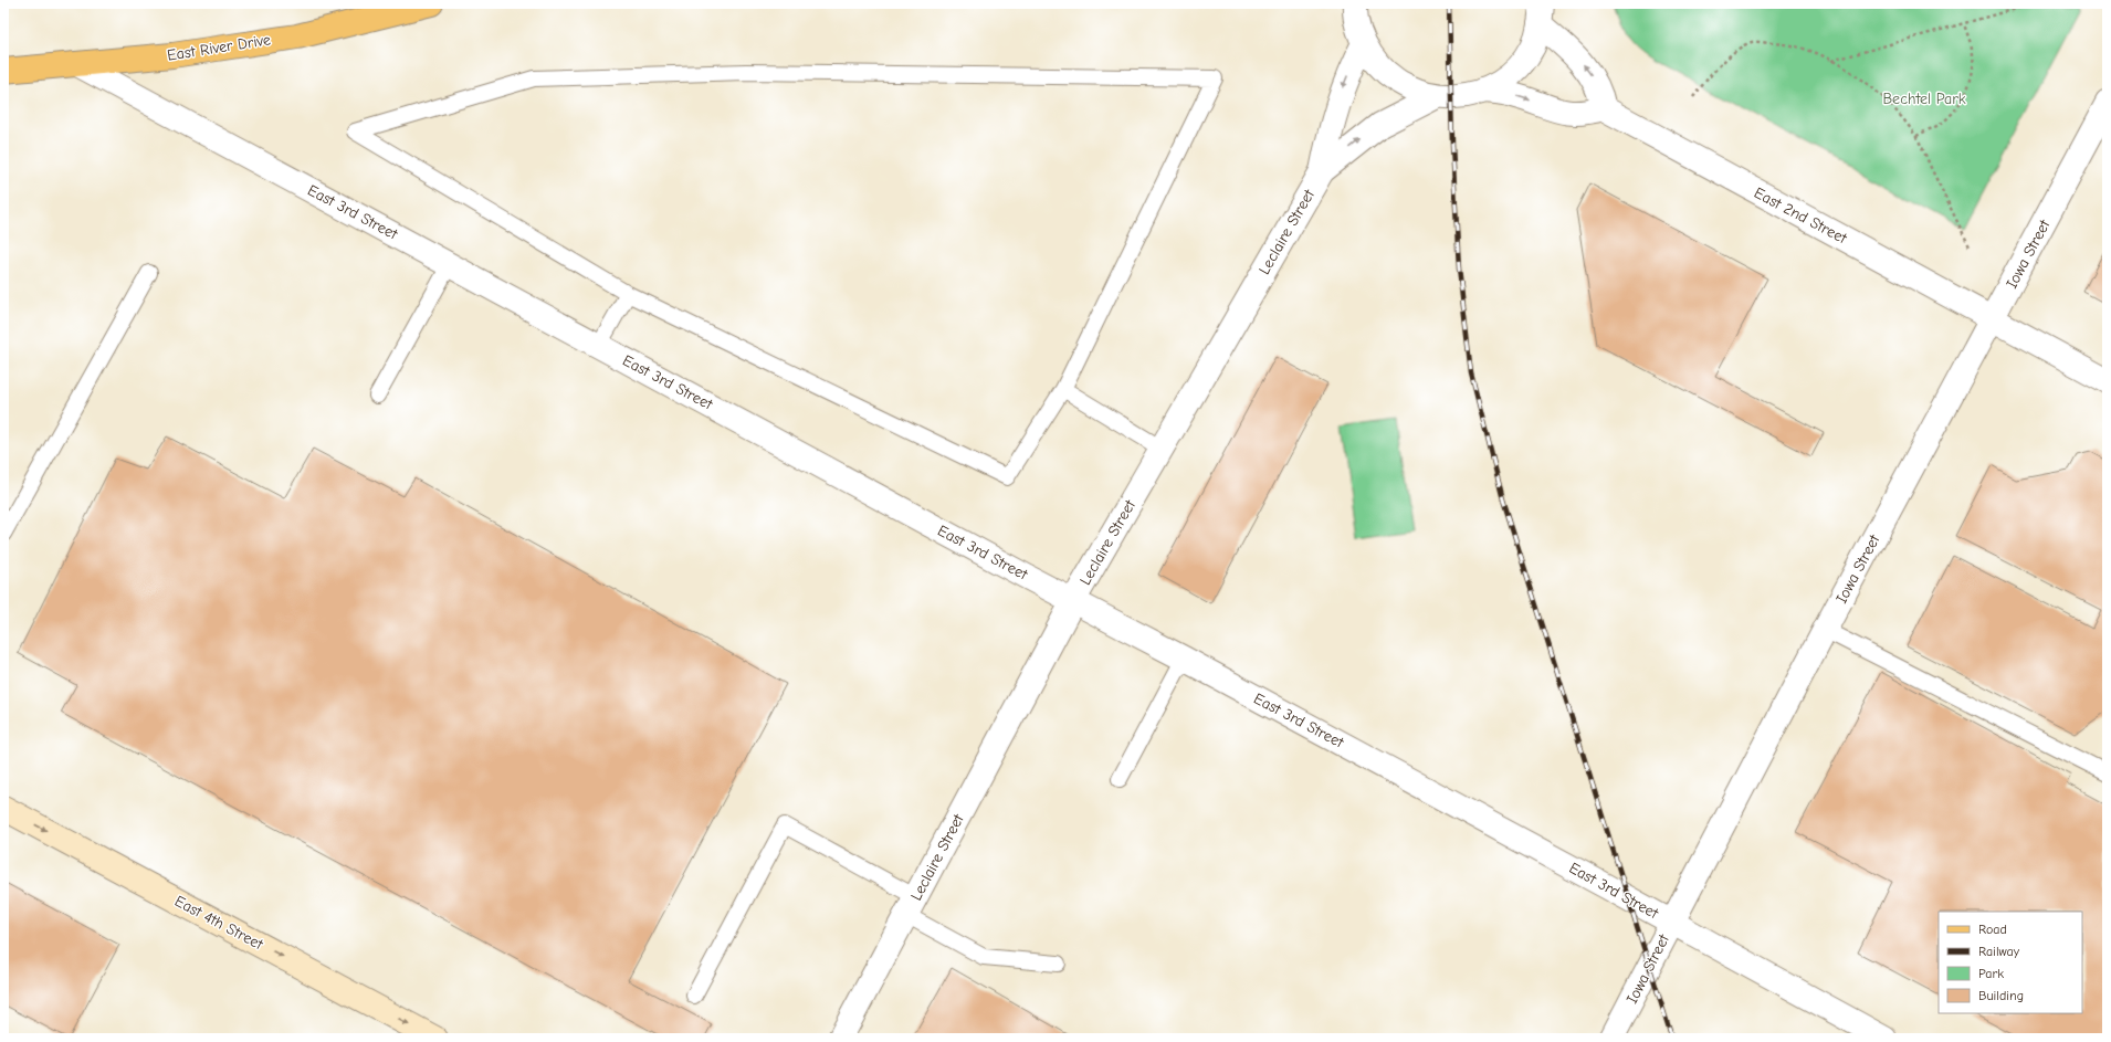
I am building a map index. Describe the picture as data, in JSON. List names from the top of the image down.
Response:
{
  "streets": {
    "main road": ["East River Drive", "East 4th Street"],
    "street": [
      "East 3rd Street",
      "East 2nd Street",
      "Leclaire Street",
      "Iowa Street"
    ]
  },
  "crossings": [
    ["East River Drive", "East 3rd Street"],
    ["East 3rd Street", "Leclaire Street"],
    ["East 3rd Street", "Iowa Street"],
    ["East 2nd Street", "Iowa Street"]
  ],
  "one_way": ["East 4th Street"],
  "parks": ["Bechtel Park"],
  "legend": [
    "Road",
    "Railway",
    "Park",
    "Building"
  ]
}
